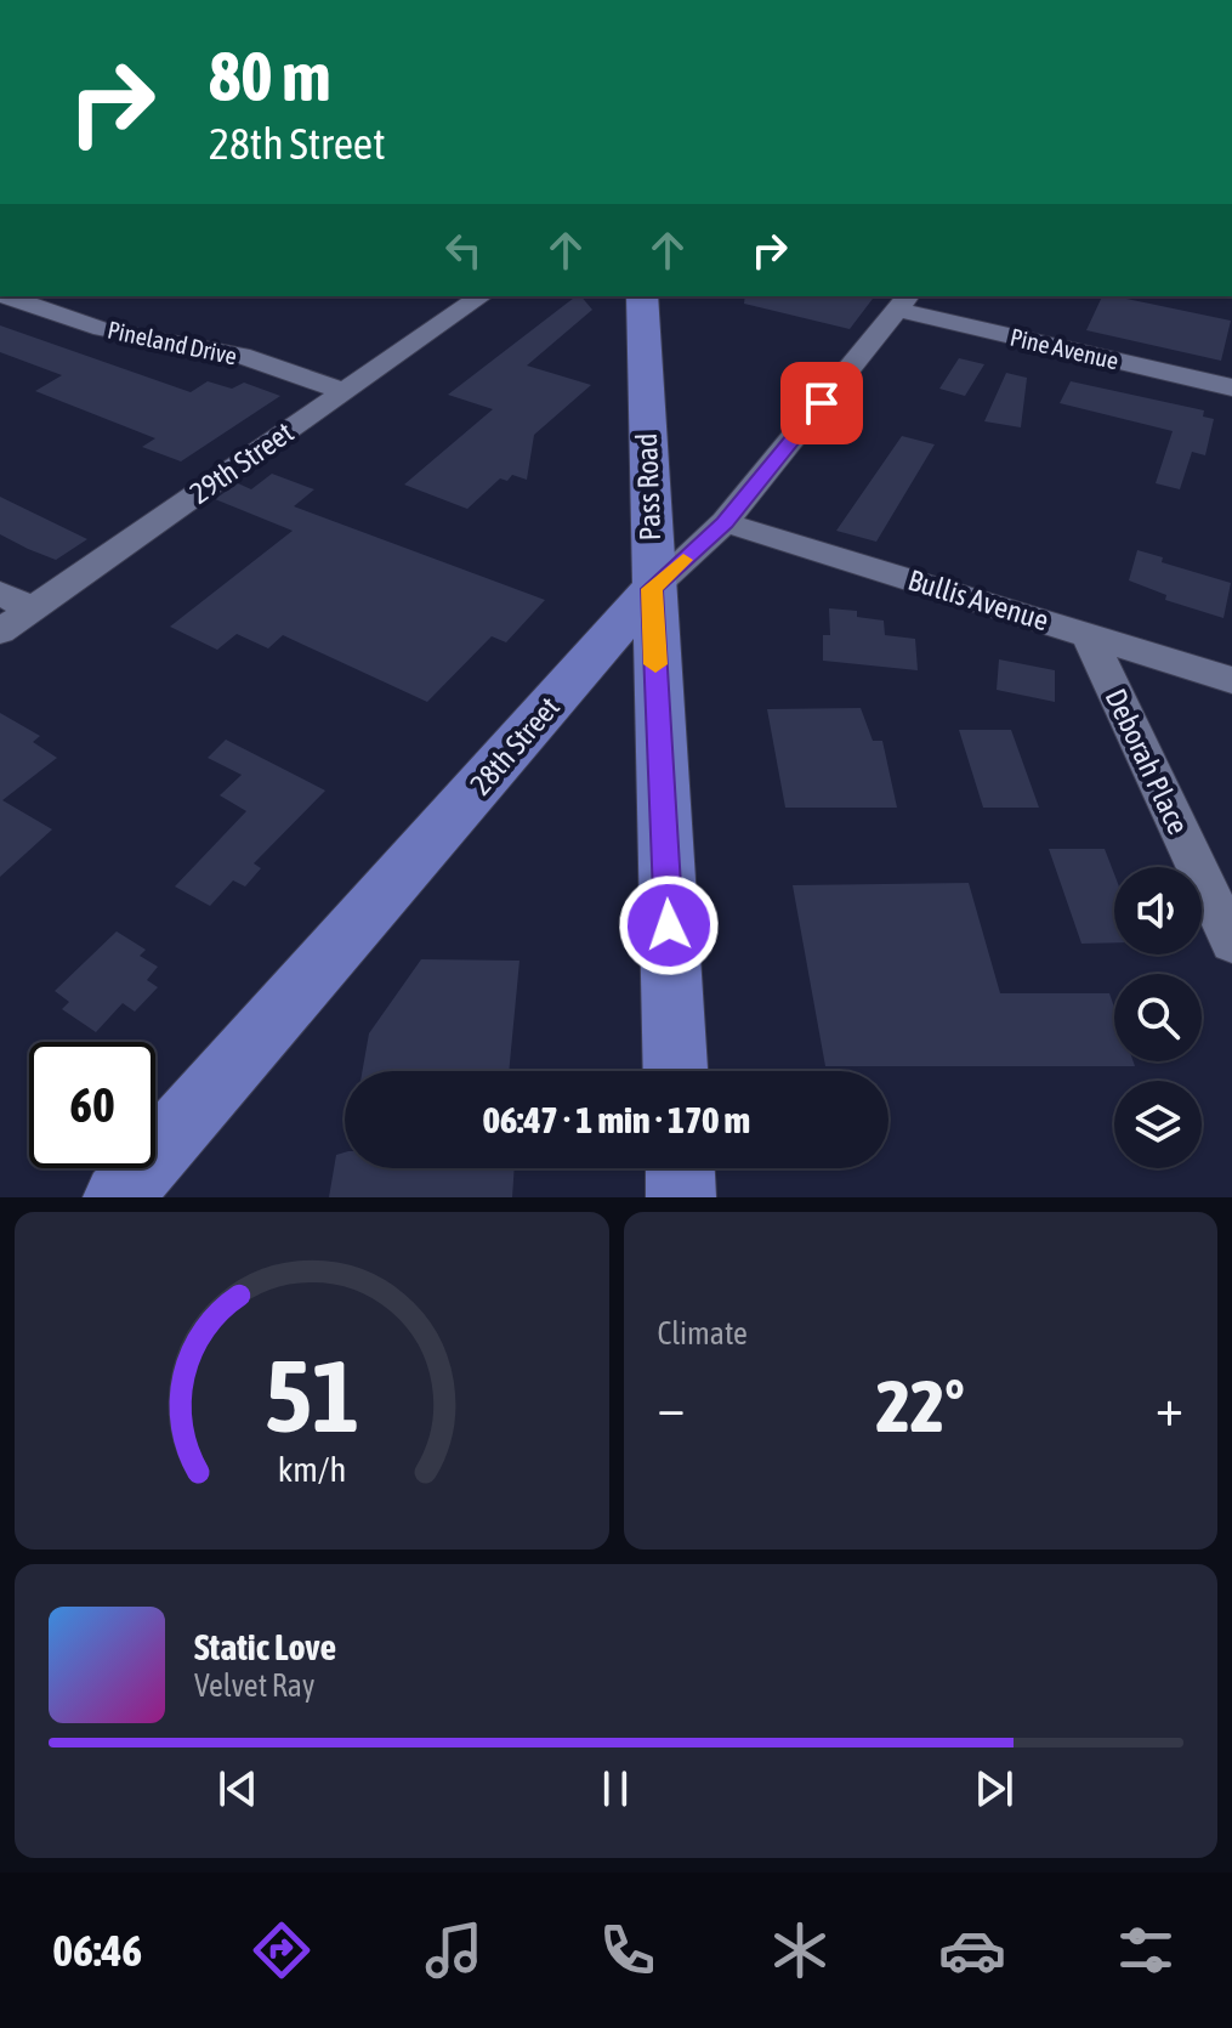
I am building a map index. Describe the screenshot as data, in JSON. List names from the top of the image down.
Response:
{
  "streets": {
    "main road": ["Pass Road", "28th Street"],
    "street": [
      "Pineland Drive",
      "Pine Avenue",
      "29th Street",
      "Bullis Avenue",
      "Deborah Place"
    ]
  },
  "crossings": [
    ["Pineland Drive", "29th Street"],
    ["Pine Avenue", "28th Street"],
    ["Pass Road", "28th Street"],
    ["Bullis Avenue", "28th Street"],
    ["Bullis Avenue", "Deborah Place"]
  ],
  "page": {
    "turn": ["80 m", "28th Street"],
    "limit": "60",
    "trip": "06:47 · 1 min · 170 m",
    "tile": "Climate",
    "heat": ["−", "22°", "+"],
    "song": ["Static Love", "Velvet Ray"],
    "tabs": "06:46",
    "gauge": ["51", "km/h"]
  }
}
